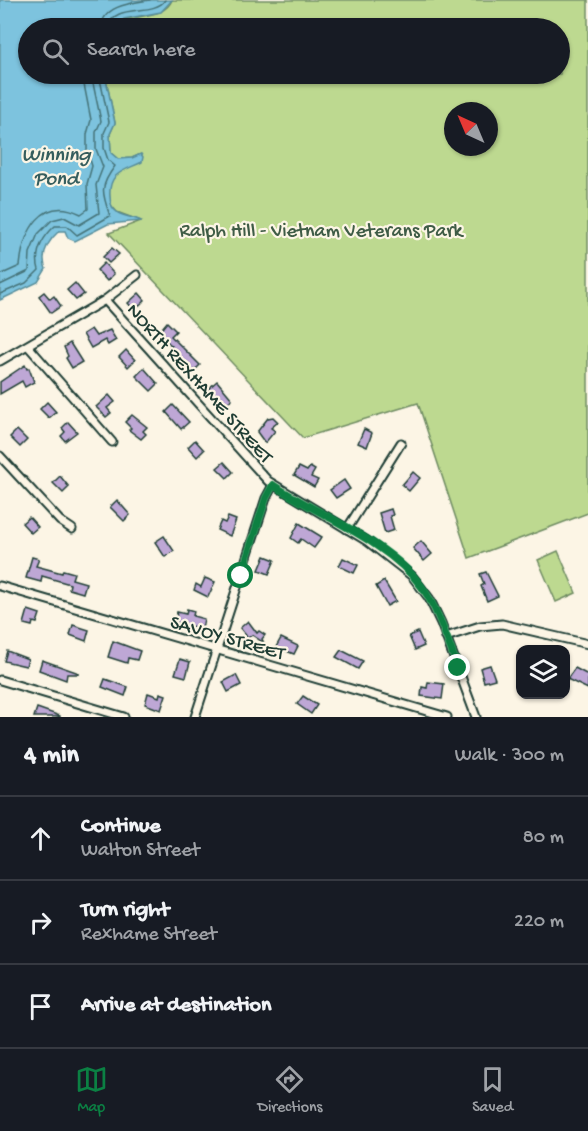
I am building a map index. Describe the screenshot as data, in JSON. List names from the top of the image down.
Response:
{
  "streets": {
    "street": ["NORTH REXHAME STREET", "SAVOY STREET"]
  },
  "water": ["Winning Pond"],
  "parks": ["Ralph Hill - Vietnam Veterans Park"],
  "north": "top left",
  "page": {
    "search": "Search here",
    "heading": ["4 min", "Walk · 300 m"],
    "list": [
      ["Continue", "Walton Street", "80 m"],
      ["Turn right", "Rexhame Street", "220 m"],
      "Arrive at destination"
    ],
    "nav": ["Map", "Directions", "Saved"]
  }
}
